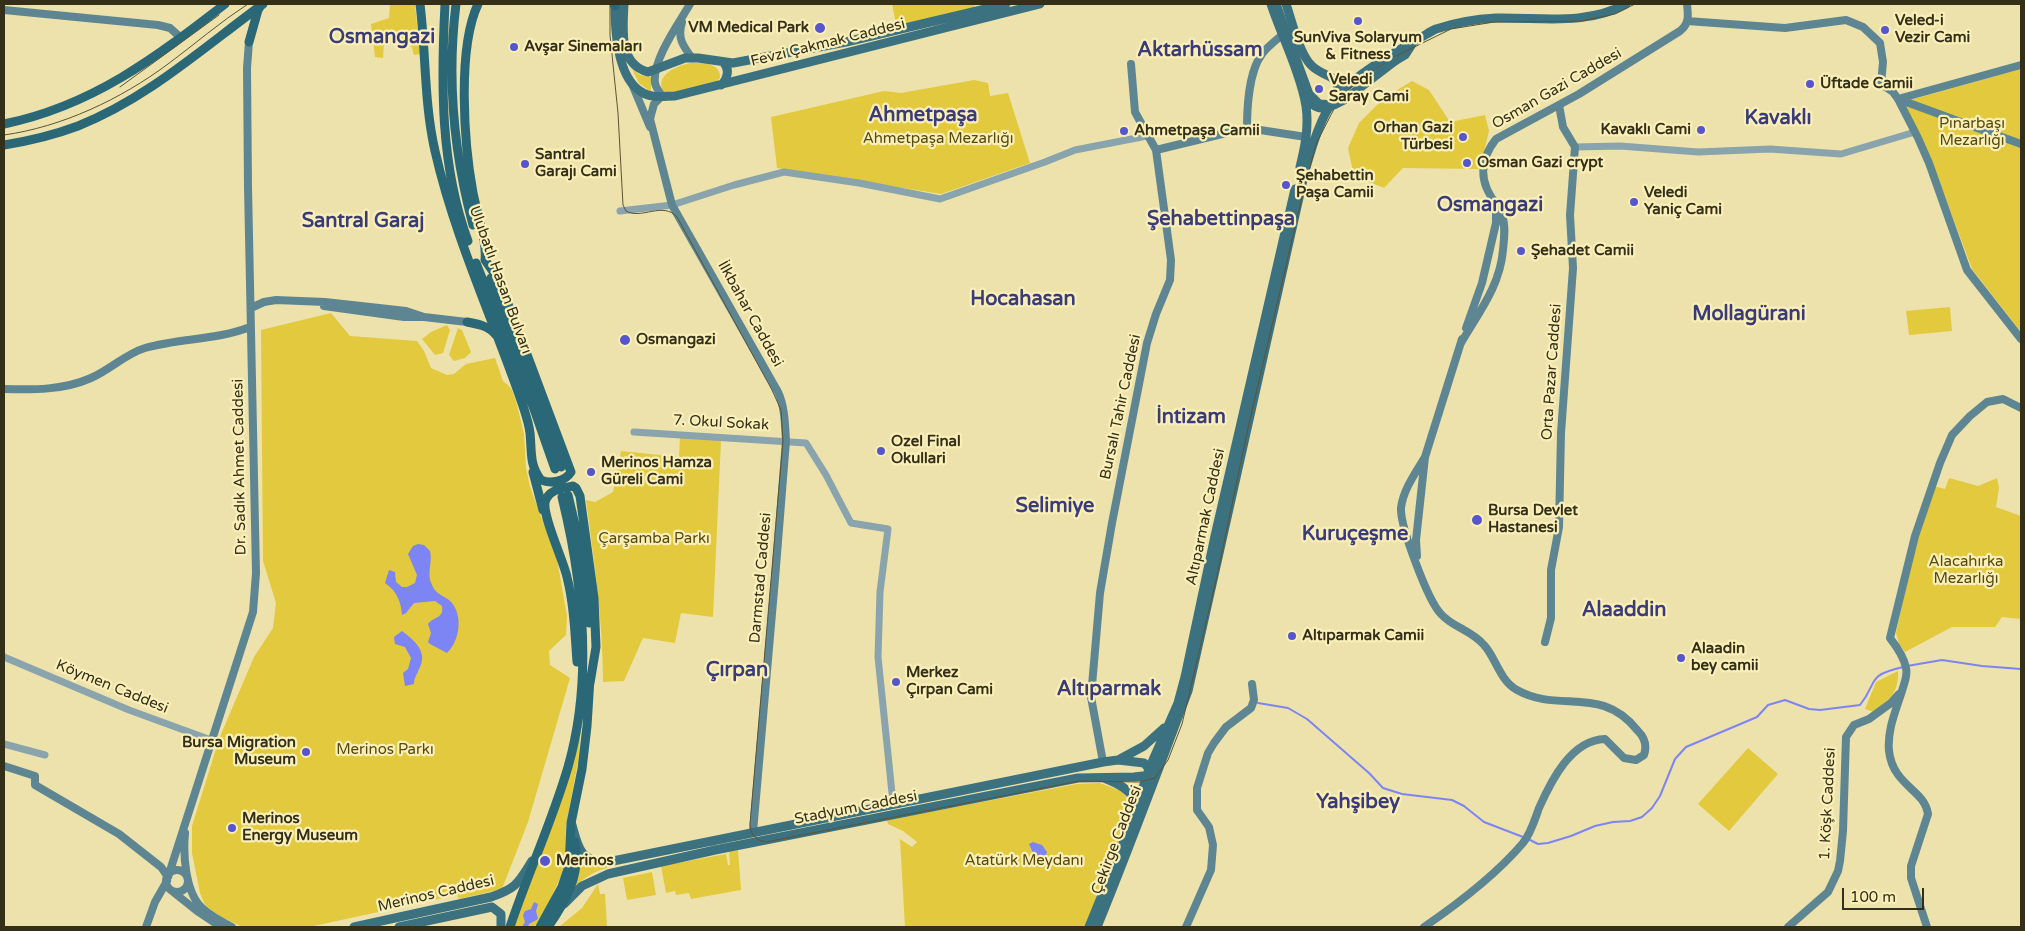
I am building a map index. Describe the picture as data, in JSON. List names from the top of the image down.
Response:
{
  "streets": {
    "highway": ["Ulubatlı Hasan Bulvarı"],
    "main road": [
      "Fevzi Çakmak Caddesi",
      "Osman Gazi Caddesi",
      "İlkbahar Caddesi",
      "Orta Pazar Caddesi",
      "Bursalı Tahir Caddesi",
      "Dr. Sadık Ahmet Caddesi",
      "Altıparmak Caddesi",
      "Darmstad Caddesi",
      "1. Köşk Caddesi",
      "Stadyum Caddesi",
      "Çekirge Caddesi",
      "Merinos Caddesi"
    ],
    "street": ["7. Okul Sokak", "Köymen Caddesi"]
  },
  "crossings": [
    ["İlkbahar Caddesi", "7. Okul Sokak"],
    ["İlkbahar Caddesi", "Darmstad Caddesi"],
    ["7. Okul Sokak", "Darmstad Caddesi"],
    ["Dr. Sadık Ahmet Caddesi", "Köymen Caddesi"],
    ["Altıparmak Caddesi", "Stadyum Caddesi"],
    ["Altıparmak Caddesi", "Çekirge Caddesi"],
    ["Stadyum Caddesi", "Çekirge Caddesi"]
  ],
  "districts": [
    "Osmangazi",
    "Aktarhüssam",
    "Ahmetpaşa",
    "Kavaklı",
    "Osmangazi",
    "Şehabettinpaşa",
    "Santral Garaj",
    "Hocahasan",
    "Mollagürani",
    "İntizam",
    "Selimiye",
    "Kuruçeşme",
    "Alaaddin",
    "Çırpan",
    "Altıparmak",
    "Yahşibey"
  ],
  "parks": [
    "Pınarbaşı Mezarlığı",
    "Ahmetpaşa Mezarlığı",
    "Çarşamba Parkı",
    "Alacahırka Mezarlığı",
    "Merinos Parkı",
    "Atatürk Meydanı"
  ],
  "places": [
    "SunViva Solaryum & Fitness",
    "VM Medical Park",
    "Veled-i Vezir Cami",
    "Avşar Sinemaları",
    "Üftade Camii",
    "Veledi Saray Cami",
    "Kavaklı Cami",
    "Ahmetpaşa Camii",
    "Orhan Gazi Türbesi",
    "Osman Gazi crypt",
    "Santral Garajı Cami",
    "Şehabettin Paşa Camii",
    "Veledi Yaniç Cami",
    "Şehadet Camii",
    "Osmangazi",
    "Ozel Final Okullari",
    "Merinos Hamza Güreli Cami",
    "Bursa Devlet Hastanesi",
    "Altıparmak Camii",
    "Alaadin bey camii",
    "Merkez Çırpan Cami",
    "Bursa Migration Museum",
    "Merinos Energy Museum",
    "Merinos"
  ],
  "scale_bar": "100 m"
}
